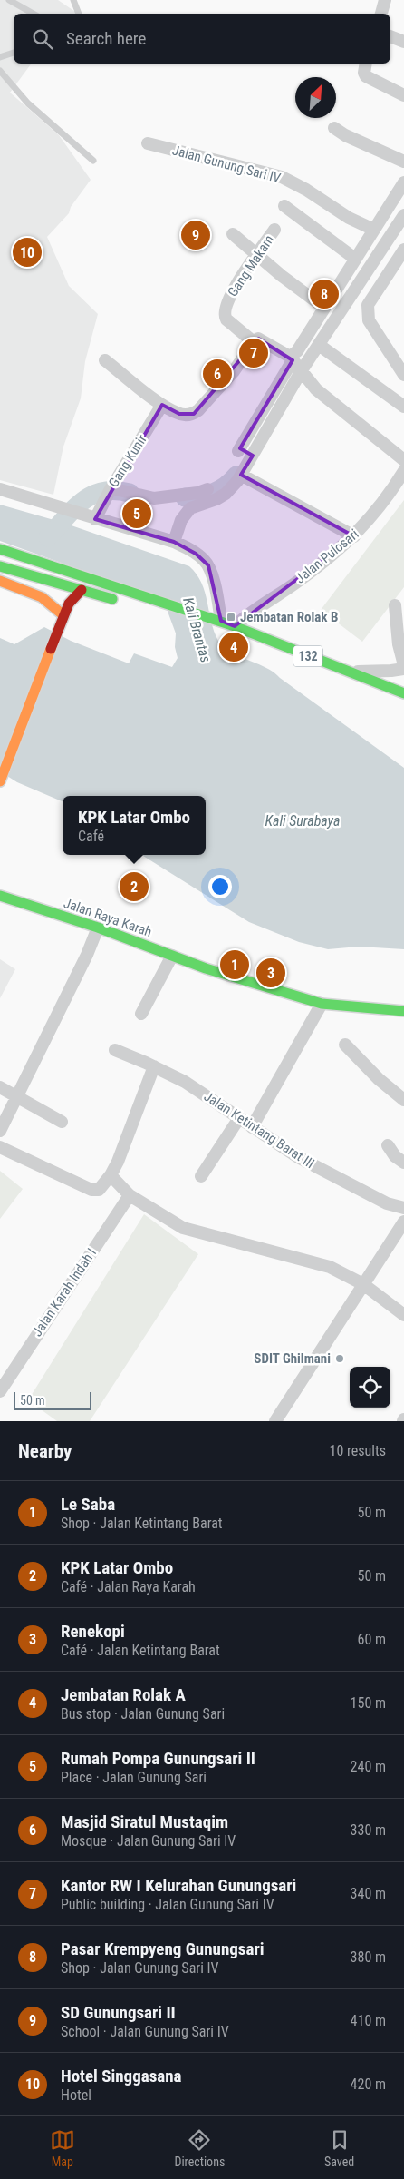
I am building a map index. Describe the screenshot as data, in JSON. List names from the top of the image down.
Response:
{
  "streets": {
    "main road": ["132", "Jalan Raya Karah"],
    "street": [
      "Jalan Gunung Sari IV",
      "Gang Makam",
      "Gang Kunir",
      "Jalan Pulosari",
      "Jalan Ketintang Barat III",
      "Jalan Karah Indah I"
    ]
  },
  "crossings": [
    ["Jalan Pulosari", "132"]
  ],
  "water": ["Kali Brantas", "Kali Surabaya"],
  "places": {
    "transit": ["Jembatan Rolak B"],
    "other": ["SDIT Ghilmani"]
  },
  "scale_bar": "50 m",
  "north": "top right",
  "page": {
    "search": "Search here",
    "pins": [
      "9",
      "10",
      "8",
      "7",
      "6",
      "5",
      "4",
      "2",
      "1",
      "3"
    ],
    "popup": ["KPK Latar Ombo", "Café"],
    "scale": "50 m",
    "heading": ["Nearby", "10 results"],
    "list": [
      {
        "mark": "1",
        "name": "Le Saba",
        "note": "Shop · Jalan Ketintang Barat",
        "value": "50 m"
      },
      {
        "mark": "2",
        "name": "KPK Latar Ombo",
        "note": "Café · Jalan Raya Karah",
        "value": "50 m"
      },
      {
        "mark": "3",
        "name": "Renekopi",
        "note": "Café · Jalan Ketintang Barat",
        "value": "60 m"
      },
      {
        "mark": "4",
        "name": "Jembatan Rolak A",
        "note": "Bus stop · Jalan Gunung Sari",
        "value": "150 m"
      },
      {
        "mark": "5",
        "name": "Rumah Pompa Gunungsari II",
        "note": "Place · Jalan Gunung Sari",
        "value": "240 m"
      },
      {
        "mark": "6",
        "name": "Masjid Siratul Mustaqim",
        "note": "Mosque · Jalan Gunung Sari IV",
        "value": "330 m"
      },
      {
        "mark": "7",
        "name": "Kantor RW I Kelurahan Gunungsari",
        "note": "Public building · Jalan Gunung Sari IV",
        "value": "340 m"
      },
      {
        "mark": "8",
        "name": "Pasar Krempyeng Gunungsari",
        "note": "Shop · Jalan Gunung Sari IV",
        "value": "380 m"
      },
      {
        "mark": "9",
        "name": "SD Gunungsari II",
        "note": "School · Jalan Gunung Sari IV",
        "value": "410 m"
      },
      {
        "mark": "10",
        "name": "Hotel Singgasana",
        "note": "Hotel",
        "value": "420 m"
      }
    ],
    "nav": ["Map", "Directions", "Saved"]
  }
}
